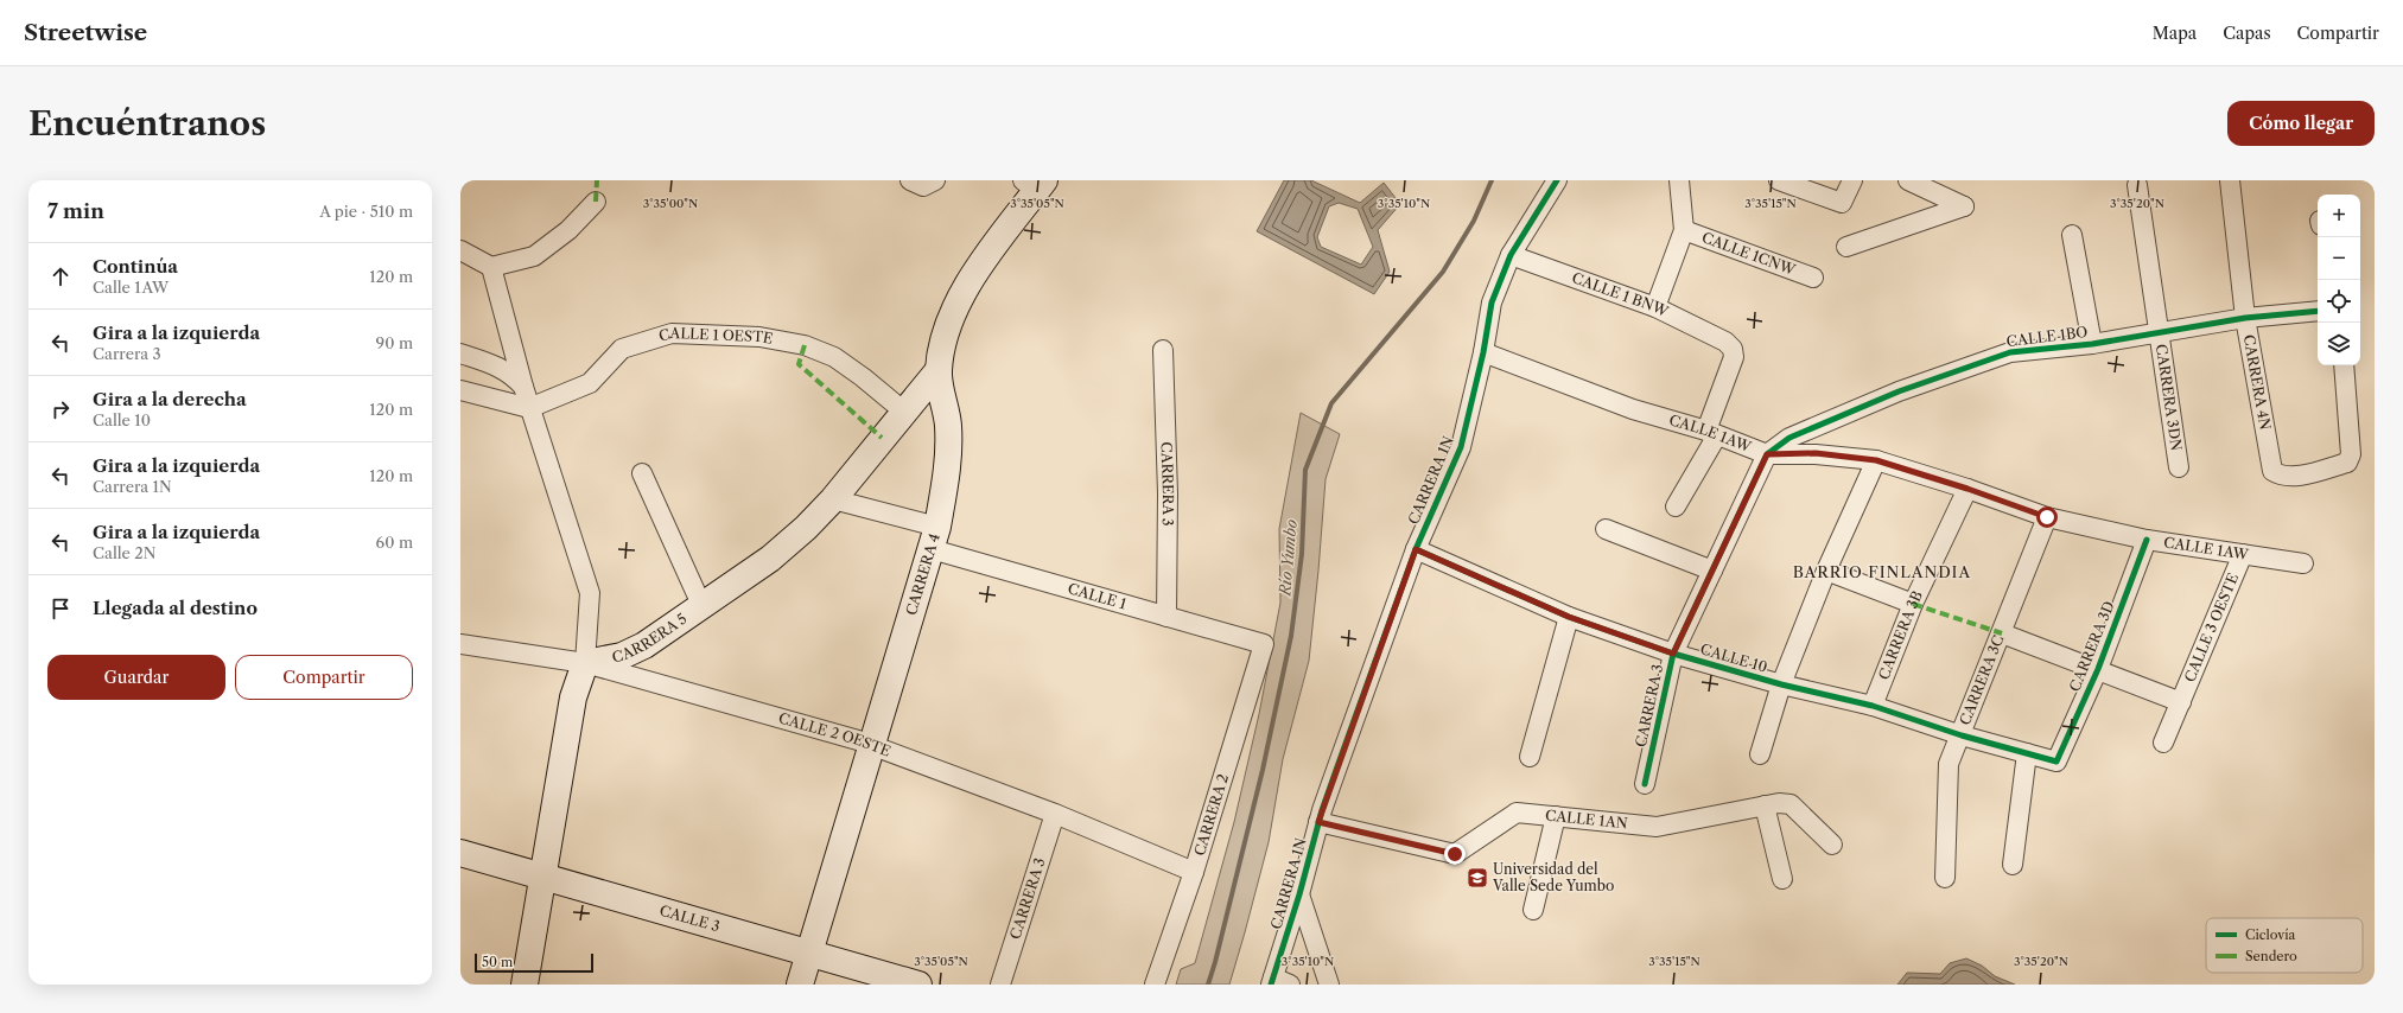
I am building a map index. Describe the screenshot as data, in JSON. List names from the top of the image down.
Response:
{
  "streets": {
    "main road": ["CARRERA 4", "CARRERA 5", "CALLE 3"],
    "street": [
      "CALLE 1CNW",
      "CALLE 1 BNW",
      "CALLE 1BO",
      "CALLE 1 OESTE",
      "CARRERA 4N",
      "CARRERA 3DN",
      "CALLE 1AW",
      "CARRERA 1N",
      "CARRERA 3",
      "CALLE 1",
      "CALLE 3 OESTE",
      "CARRERA 3B",
      "CARRERA 3D",
      "CALLE 10",
      "CARRERA 3C",
      "CALLE 2 OESTE",
      "CARRERA 2",
      "CALLE 1AN"
    ]
  },
  "crossings": [
    ["CALLE 1 BNW", "CALLE 1AW"],
    ["CALLE 1 BNW", "CARRERA 1N"],
    ["CALLE 1BO", "CARRERA 4N"],
    ["CALLE 1BO", "CARRERA 3DN"],
    ["CALLE 1BO", "CALLE 1AW"],
    ["CALLE 1BO", "CARRERA 3"],
    ["CALLE 1 OESTE", "CARRERA 5"],
    ["CALLE 1AW", "CARRERA 1N"],
    ["CALLE 1AW", "CARRERA 3"],
    ["CALLE 1AW", "CALLE 3 OESTE"],
    ["CALLE 1AW", "CARRERA 3B"],
    ["CALLE 1AW", "CARRERA 3D"],
    ["CALLE 1AW", "CARRERA 3C"],
    ["CARRERA 1N", "CALLE 10"],
    ["CARRERA 1N", "CALLE 1AN"],
    ["CARRERA 3", "CALLE 1"],
    ["CARRERA 3", "CALLE 10"],
    ["CARRERA 3", "CALLE 2 OESTE"],
    ["CARRERA 4", "CALLE 1"],
    ["CARRERA 4", "CARRERA 5"],
    ["CARRERA 4", "CALLE 2 OESTE"],
    ["CARRERA 4", "CALLE 3"],
    ["CALLE 1", "CARRERA 5"],
    ["CALLE 1", "CARRERA 2"],
    ["CARRERA 3B", "CALLE 10"],
    ["CARRERA 5", "CALLE 2 OESTE"],
    ["CARRERA 3D", "CALLE 10"],
    ["CALLE 10", "CARRERA 3C"],
    ["CALLE 2 OESTE", "CARRERA 2"]
  ],
  "districts": ["BARRIO FINLANDIA"],
  "water": ["Río Yumbo"],
  "places": {
    "school or university": ["Universidad del Valle Sede Yumbo"]
  },
  "legend": ["Ciclovía", "Sendero"],
  "scale_bar": "50 m",
  "page": {
    "header": "Streetwise",
    "nav": ["Mapa", "Capas", "Compartir"],
    "buttons": [
      "Cómo llegar",
      ["Guardar", "Compartir"]
    ],
    "title": "Encuéntranos",
    "heading": ["7 min", "A pie · 510 m"],
    "map_buttons": ["+", "−"],
    "list": [
      ["Continúa", "Calle 1AW", "120 m"],
      ["Gira a la izquierda", "Carrera 3", "90 m"],
      ["Gira a la derecha", "Calle 10", "120 m"],
      ["Gira a la izquierda", "Carrera 1N", "120 m"],
      ["Gira a la izquierda", "Calle 2N", "60 m"],
      "Llegada al destino"
    ],
    "scale": "50 m"
  },
  "coordinates": [
    "3°35'00\"N",
    "3°35'05\"N",
    "3°35'10\"N",
    "3°35'15\"N",
    "3°35'20\"N"
  ]
}
